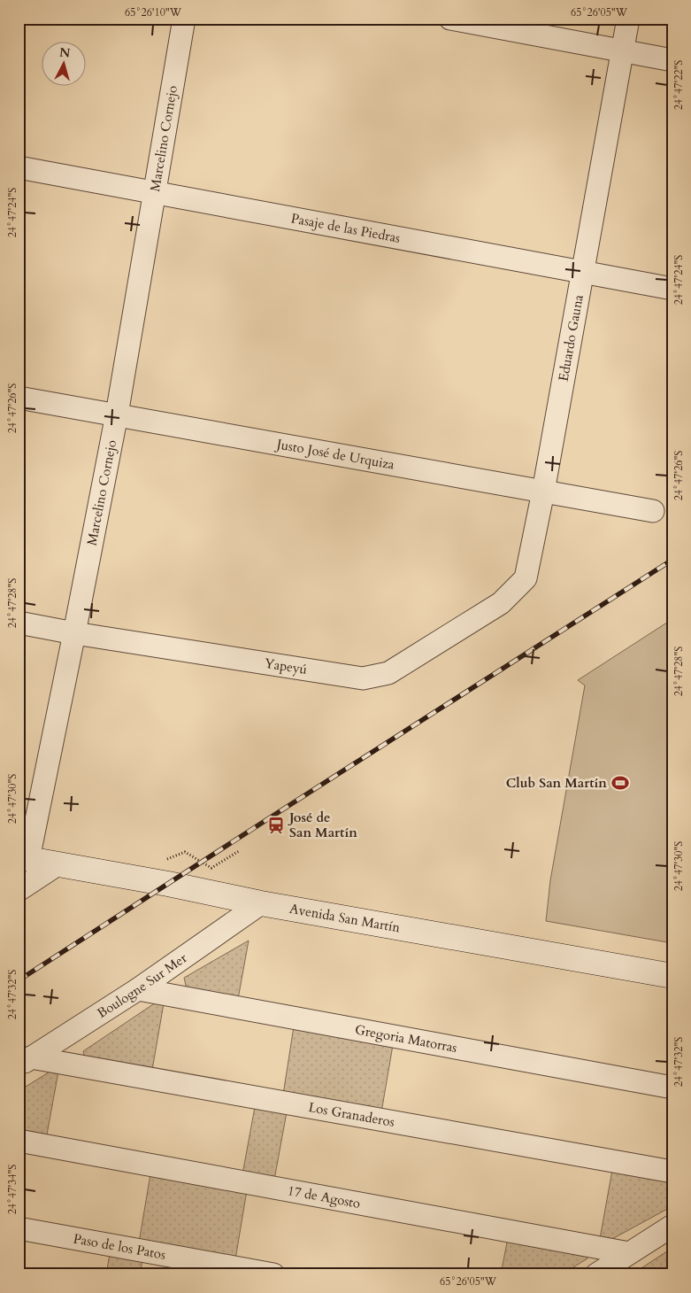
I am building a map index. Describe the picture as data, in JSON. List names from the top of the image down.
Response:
{
  "streets": {
    "main road": ["Avenida San Martín"],
    "street": [
      "Marcelino Cornejo",
      "Pasaje de las Piedras",
      "Eduardo Gauna",
      "Justo José de Urquiza",
      "Yapeyú",
      "Boulogne Sur Mer",
      "Gregoria Matorras",
      "Los Granaderos",
      "17 de Agosto",
      "Paso de los Patos"
    ]
  },
  "crossings": [
    ["Marcelino Cornejo", "Pasaje de las Piedras"],
    ["Marcelino Cornejo", "Justo José de Urquiza"],
    ["Marcelino Cornejo", "Yapeyú"],
    ["Marcelino Cornejo", "Avenida San Martín"],
    ["Pasaje de las Piedras", "Eduardo Gauna"],
    ["Eduardo Gauna", "Justo José de Urquiza"],
    ["Eduardo Gauna", "Yapeyú"],
    ["Avenida San Martín", "Boulogne Sur Mer"],
    ["Boulogne Sur Mer", "Gregoria Matorras"],
    ["Boulogne Sur Mer", "Los Granaderos"]
  ],
  "places": {
    "sports": ["Club San Martín"],
    "station": ["José de San Martín"]
  },
  "north": "top",
  "coordinates": [
    "65°26'10\"W",
    "65°26'05\"W",
    "24°47'22\"S",
    "24°47'24\"S",
    "24°47'26\"S",
    "24°47'28\"S",
    "24°47'30\"S",
    "24°47'32\"S",
    "24°47'34\"S"
  ]
}
